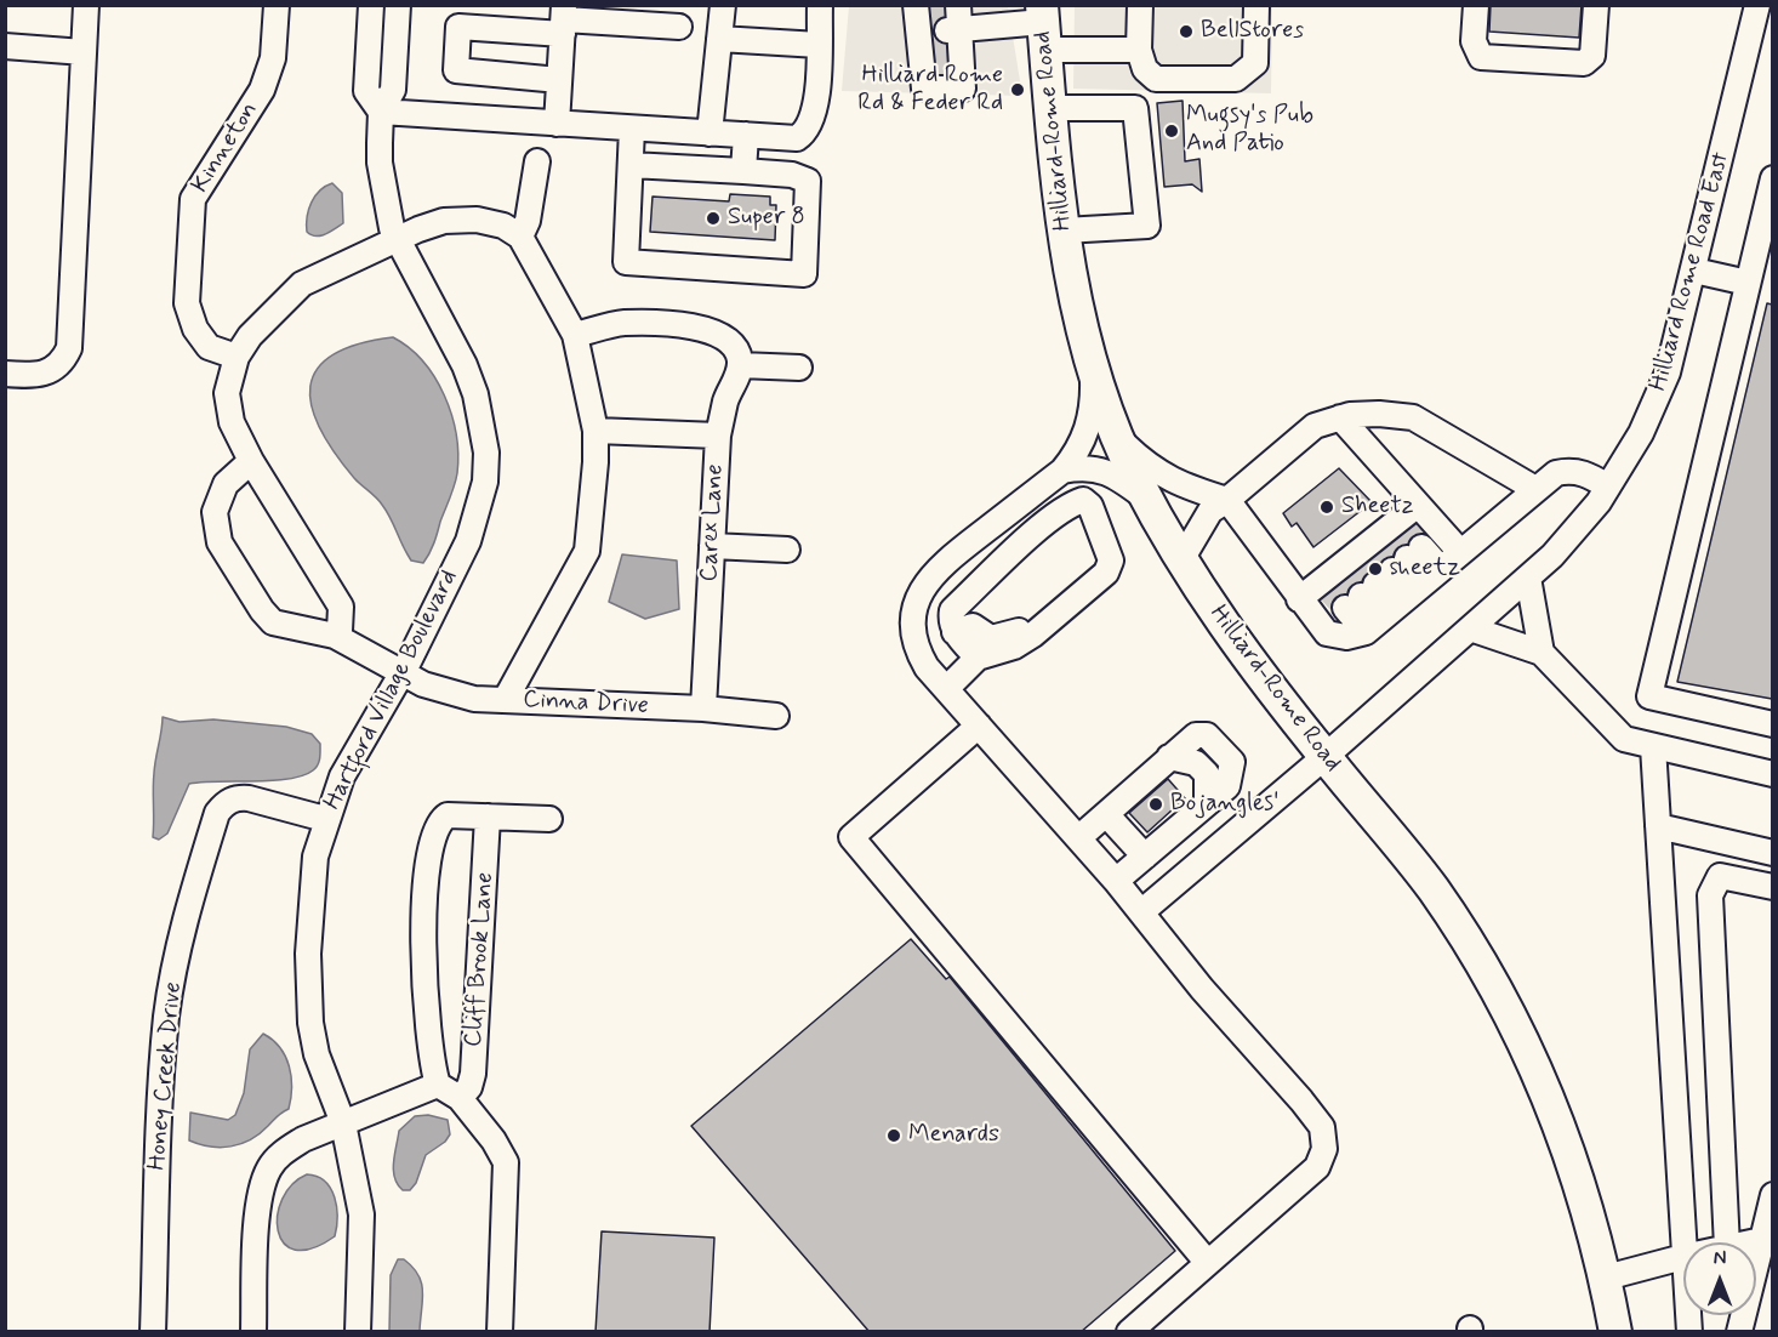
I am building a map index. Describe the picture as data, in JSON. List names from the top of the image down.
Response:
{
  "streets": {
    "main road": ["Hilliard-Rome Road"],
    "street": [
      "Kinneton",
      "Hilliard Rome Road East",
      "Carex Lane",
      "Hartford Village Boulevard",
      "Cinna Drive",
      "Cliff Brook Lane",
      "Honey Creek Drive"
    ]
  },
  "crossings": [
    ["Hilliard-Rome Road", "Hilliard Rome Road East"],
    ["Carex Lane", "Cinna Drive"],
    ["Hartford Village Boulevard", "Cinna Drive"],
    ["Hartford Village Boulevard", "Honey Creek Drive"]
  ],
  "places": [
    "BellStores",
    "Hilliard Rome Rd & Feder Rd",
    "Mugsy's Pub And Patio",
    "Super 8",
    "Sheetz",
    "sheetz",
    "Bojangles'",
    "Menards"
  ],
  "north": "top"
}
